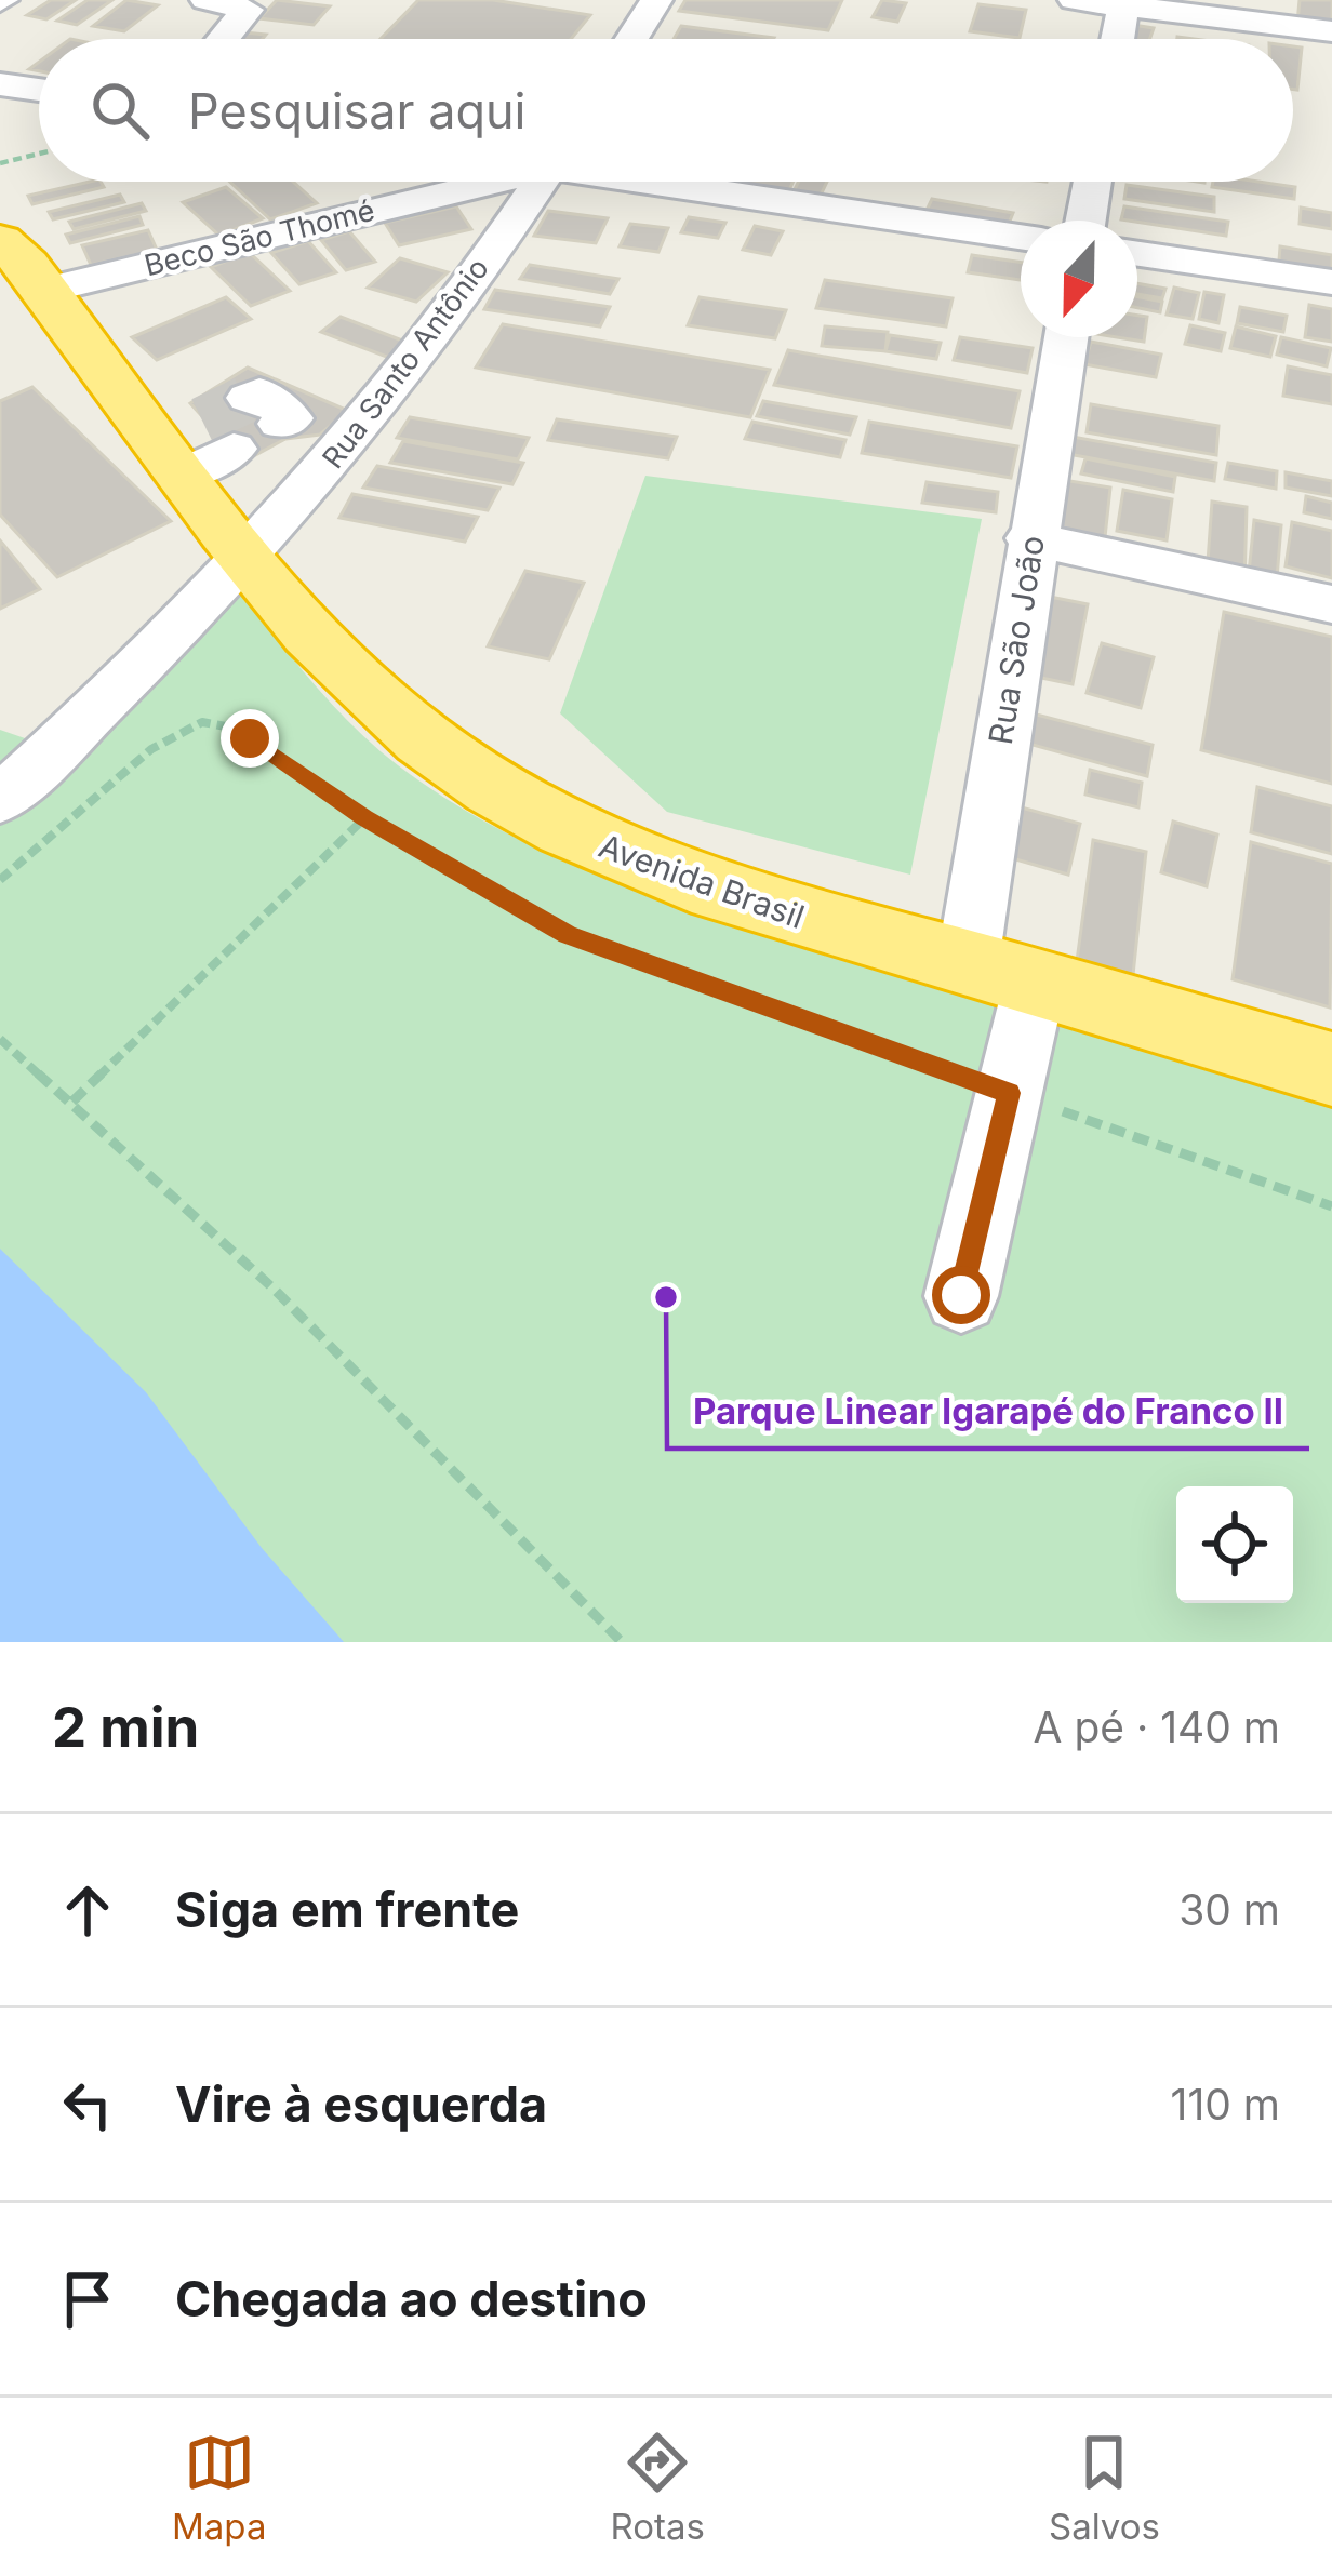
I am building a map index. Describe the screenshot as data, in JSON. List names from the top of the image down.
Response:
{
  "streets": {
    "highway": ["Avenida Brasil"],
    "street": ["Beco São Thomé", "Rua Santo Antônio", "Rua São João"]
  },
  "crossings": [
    ["Beco São Thomé", "Avenida Brasil"],
    ["Rua Santo Antônio", "Avenida Brasil"],
    ["Rua São João", "Avenida Brasil"]
  ],
  "places": ["Parque Linear Igarapé do Franco II"],
  "north": "bottom",
  "page": {
    "search": "Pesquisar aqui",
    "heading": ["2 min", "A pé · 140 m"],
    "list": [
      ["Siga em frente", "30 m"],
      ["Vire à esquerda", "110 m"],
      "Chegada ao destino"
    ],
    "nav": ["Mapa", "Rotas", "Salvos"]
  }
}
